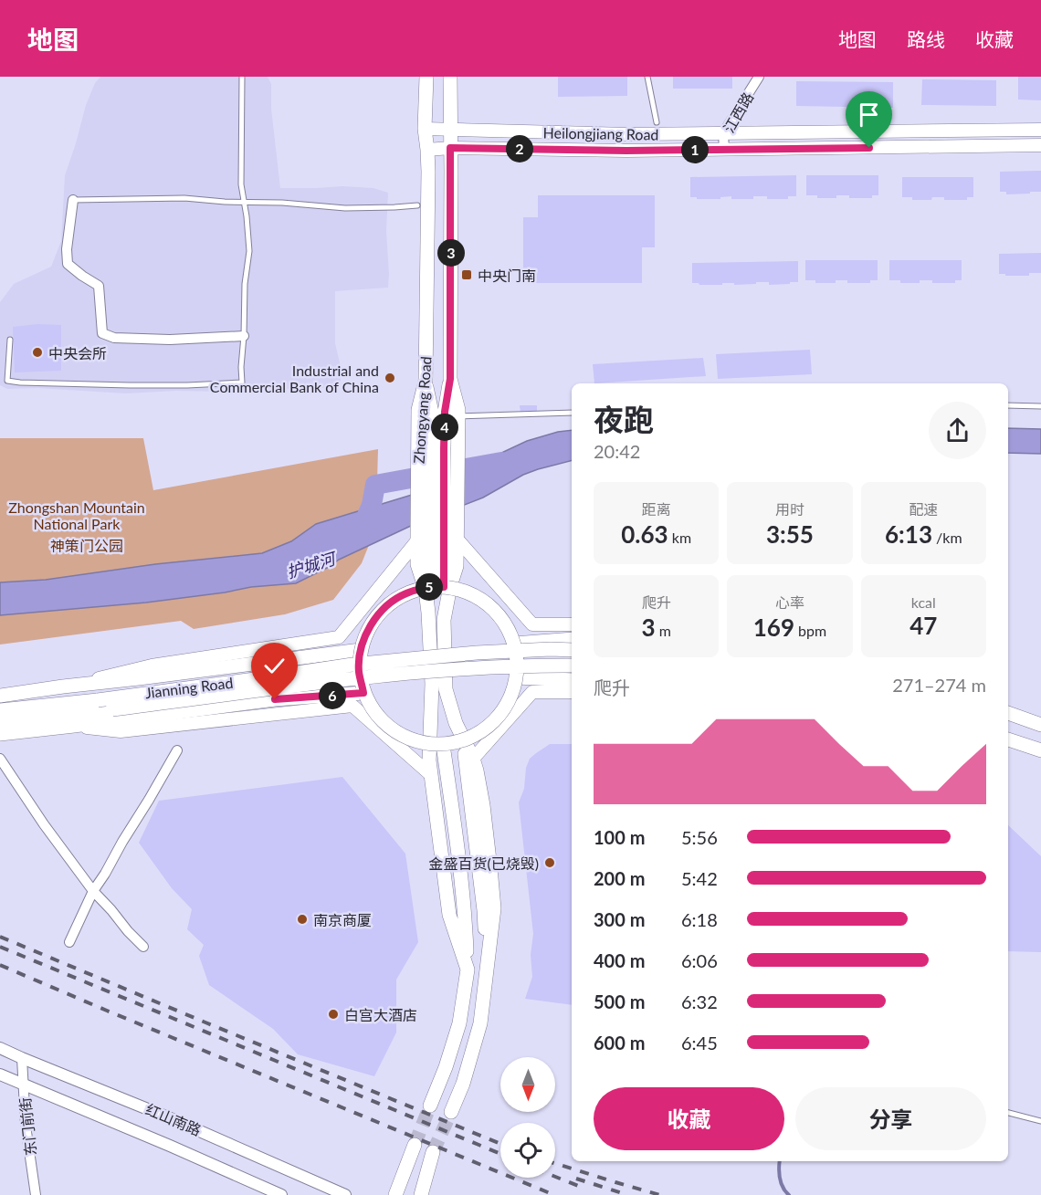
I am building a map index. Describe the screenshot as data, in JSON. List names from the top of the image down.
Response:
{
  "streets": {
    "main road": ["Heilongjiang Road", "Zhongyang Road", "Jianning Road"],
    "street": ["江西路", "红山南路", "东门前街"]
  },
  "crossings": [
    ["江西路", "Heilongjiang Road"],
    ["Heilongjiang Road", "Zhongyang Road"],
    ["红山南路", "东门前街"]
  ],
  "water": ["护城河"],
  "parks": ["Zhongshan Mountain National Park", "神策门公园"],
  "places": {
    "transit": ["中央门南"],
    "other": [
      "中央会所",
      "Industrial and Commercial Bank of China",
      "金盛百货(已烧毁)",
      "南京商厦",
      "白宫大酒店"
    ]
  },
  "north": "bottom",
  "page": {
    "header": "地图",
    "nav": ["地图", "路线", "收藏"],
    "pins": [
      "2",
      "1",
      "3",
      "4",
      "5",
      "6"
    ],
    "heading": ["夜跑", "20:42"],
    "stats": [
      ["距离", "0.63 km"],
      ["用时", "3:55"],
      ["配速", "6:13 /km"],
      ["爬升", "3 m"],
      ["心率", "169 bpm"],
      ["kcal", "47"]
    ],
    "chart": ["爬升", "271–274 m"],
    "list": [
      {
        "name": "100 m",
        "note": "5:56"
      },
      {
        "name": "200 m",
        "note": "5:42"
      },
      {
        "name": "300 m",
        "note": "6:18"
      },
      {
        "name": "400 m",
        "note": "6:06"
      },
      {
        "name": "500 m",
        "note": "6:32"
      },
      {
        "name": "600 m",
        "note": "6:45"
      }
    ],
    "buttons": ["收藏", "分享"]
  }
}
